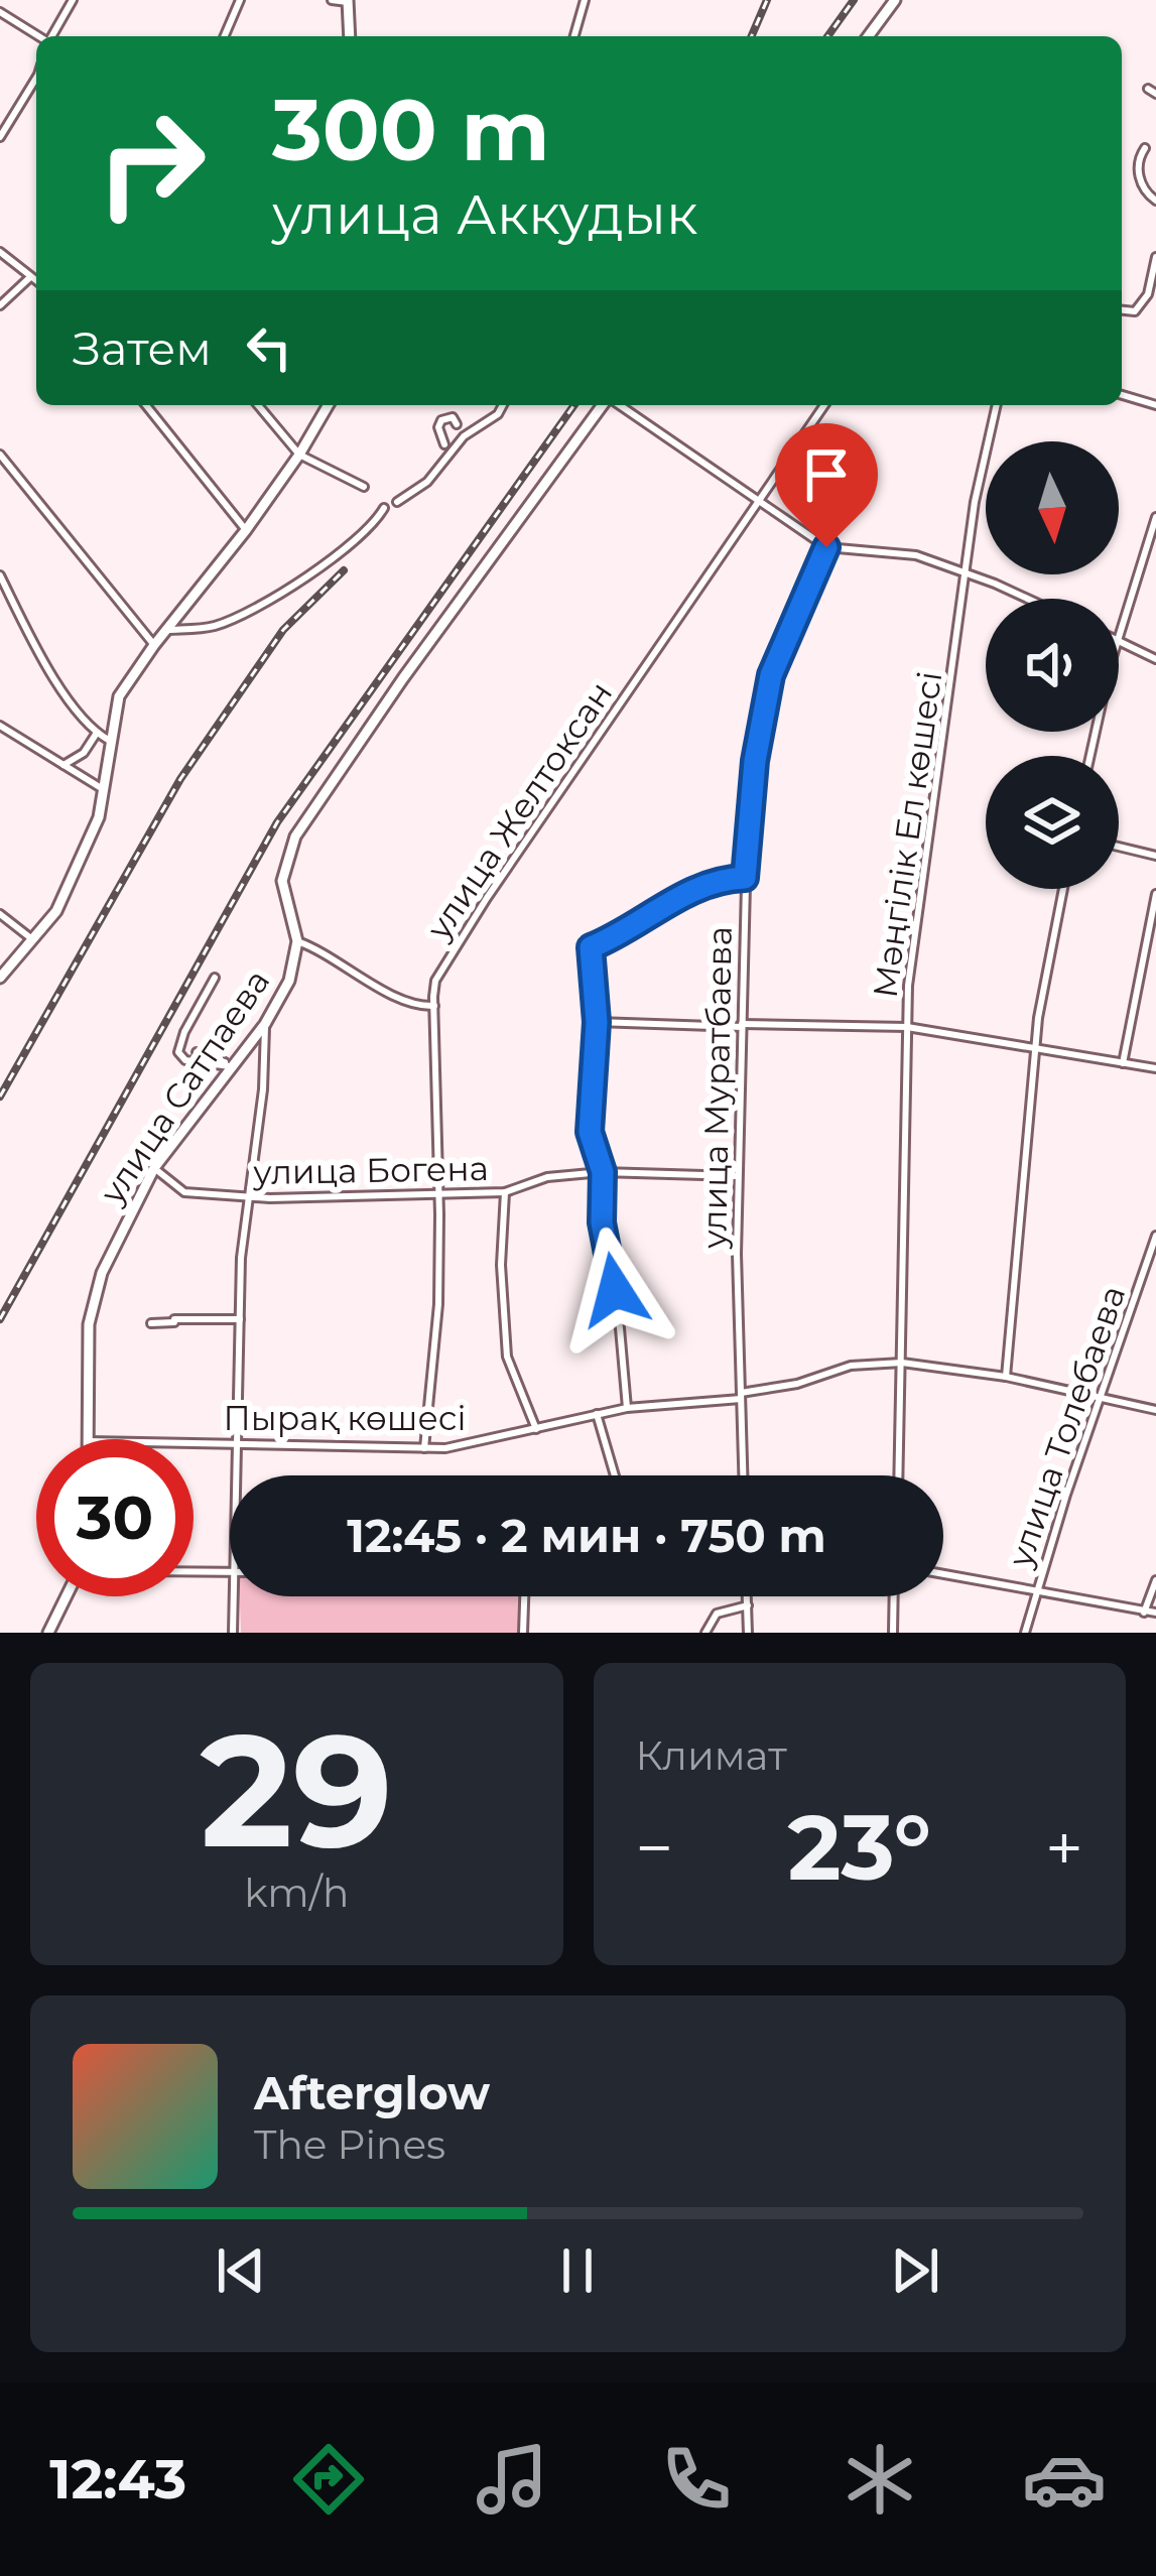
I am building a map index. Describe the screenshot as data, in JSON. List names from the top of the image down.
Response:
{
  "streets": {
    "street": [
      "улица Желтоксан",
      "Мәңгілік Ел көшесі",
      "улица Сатпаева",
      "улица Муратбаева",
      "улица Богена",
      "Пырақ көшесі",
      "улица Толебаева"
    ]
  },
  "crossings": [
    ["улица Желтоксан", "улица Богена"],
    ["улица Желтоксан", "Пырақ көшесі"],
    ["Мәңгілік Ел көшесі", "Пырақ көшесі"],
    ["улица Сатпаева", "улица Богена"],
    ["улица Муратбаева", "улица Богена"],
    ["улица Муратбаева", "Пырақ көшесі"],
    ["Пырақ көшесі", "улица Толебаева"]
  ],
  "north": "bottom",
  "page": {
    "turn": ["300 m", "улица Аккудык"],
    "then": "Затем",
    "limit": "30",
    "trip": "12:45 · 2 мин · 750 m",
    "tile": [
      ["29", "km/h"],
      "Климат"
    ],
    "heat": ["−", "23°", "+"],
    "song": ["Afterglow", "The Pines"],
    "tabs": "12:43"
  }
}
